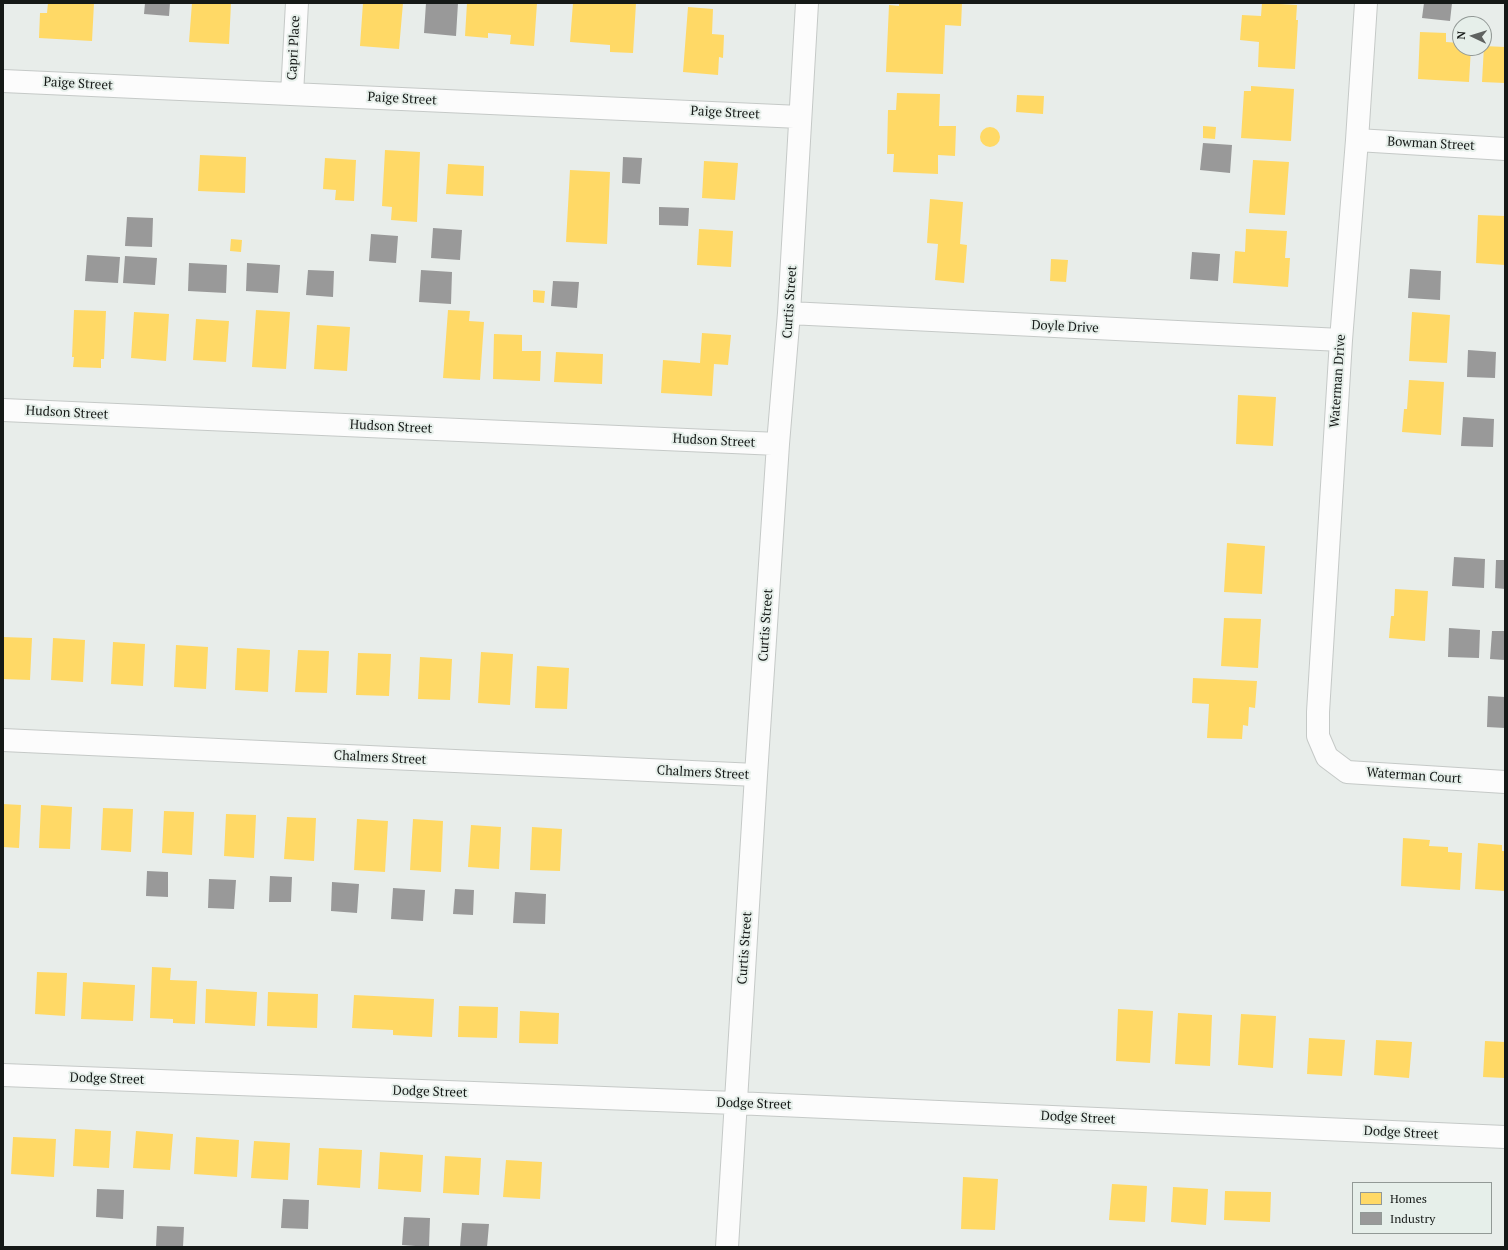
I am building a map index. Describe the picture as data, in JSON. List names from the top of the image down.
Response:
{
  "streets": {
    "street": [
      "Capri Place",
      "Paige Street",
      "Bowman Street",
      "Curtis Street",
      "Doyle Drive",
      "Waterman Drive",
      "Hudson Street",
      "Chalmers Street",
      "Waterman Court",
      "Dodge Street"
    ]
  },
  "crossings": [
    ["Capri Place", "Paige Street"],
    ["Paige Street", "Curtis Street"],
    ["Bowman Street", "Waterman Drive"],
    ["Curtis Street", "Doyle Drive"],
    ["Curtis Street", "Hudson Street"],
    ["Curtis Street", "Chalmers Street"],
    ["Curtis Street", "Dodge Street"],
    ["Doyle Drive", "Waterman Drive"],
    ["Waterman Drive", "Waterman Court"]
  ],
  "legend": ["Homes", "Industry"],
  "north": "left"
}
